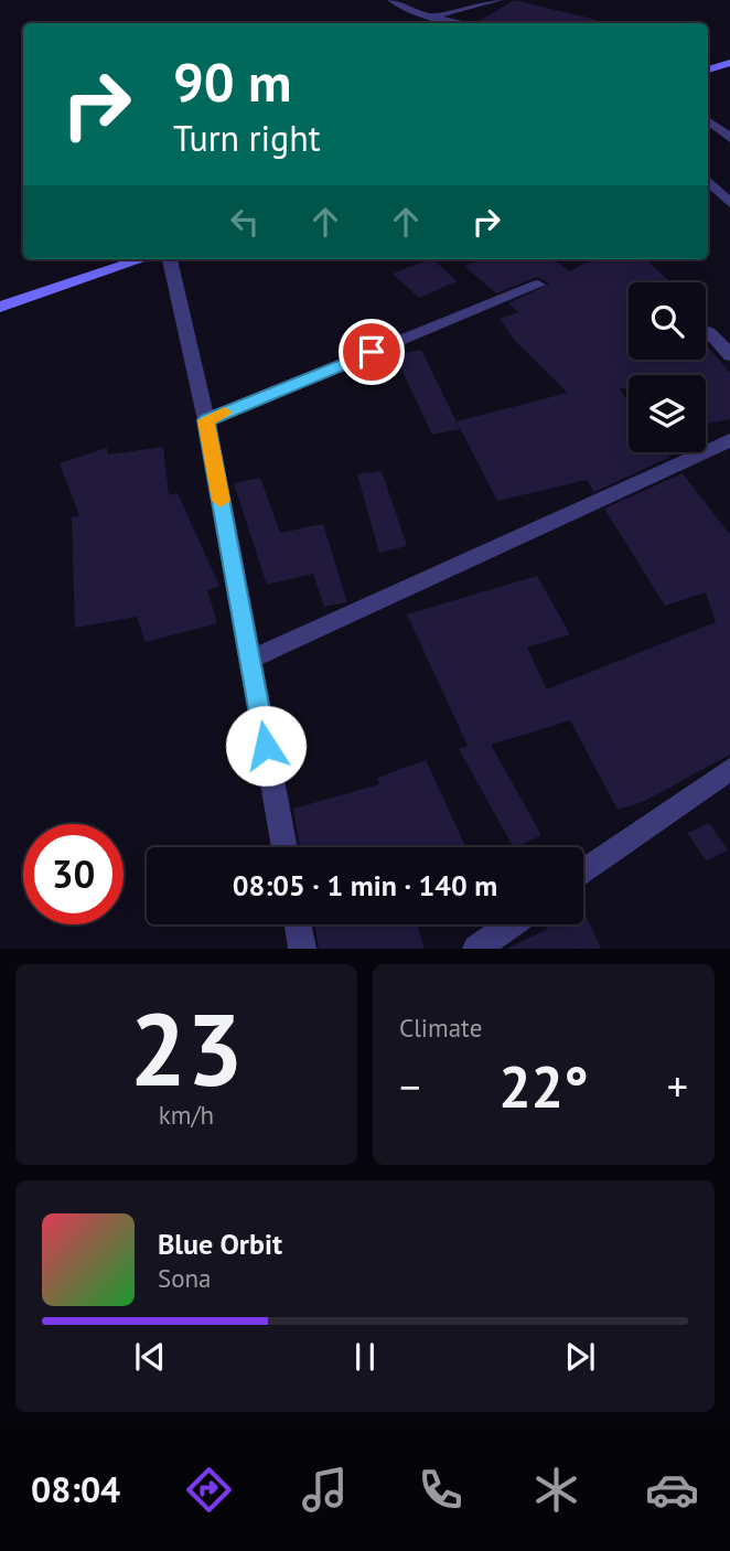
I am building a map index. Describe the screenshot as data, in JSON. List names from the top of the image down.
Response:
{
  "page": {
    "turn": ["90 m", "Turn right"],
    "limit": "30",
    "trip": "08:05 · 1 min · 140 m",
    "tile": [
      ["23", "km/h"],
      "Climate"
    ],
    "heat": ["−", "22°", "+"],
    "song": ["Blue Orbit", "Sona"],
    "tabs": "08:04"
  }
}
